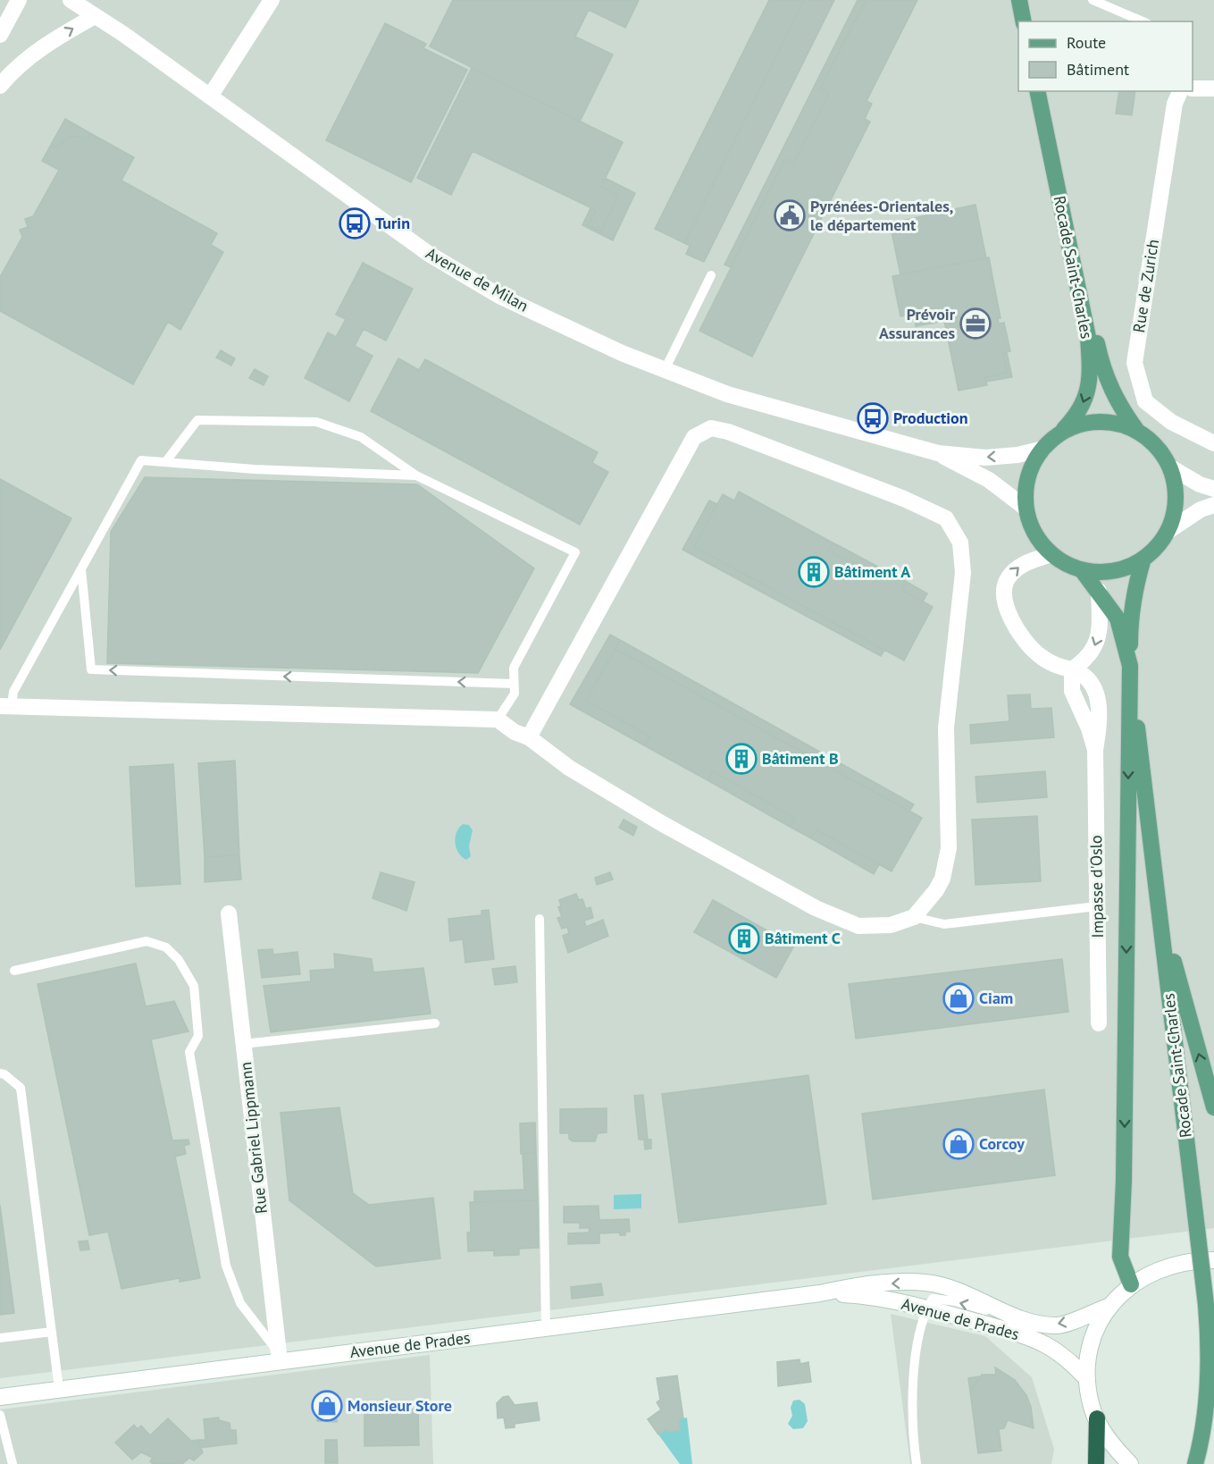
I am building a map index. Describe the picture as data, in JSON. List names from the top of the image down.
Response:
{
  "streets": {
    "main road": ["Rocade Saint-Charles"],
    "street": [
      "Avenue de Milan",
      "Rue de Zurich",
      "Impasse d'Oslo",
      "Rue Gabriel Lippmann",
      "Avenue de Prades"
    ]
  },
  "crossings": [
    ["Rocade Saint-Charles", "Avenue de Milan"],
    ["Rocade Saint-Charles", "Impasse d'Oslo"],
    ["Rue Gabriel Lippmann", "Avenue de Prades"]
  ],
  "places": {
    "public building": ["Pyrénées-Orientales, le département"],
    "bus stop": ["Turin", "Production"],
    "office": ["Prévoir Assurances"],
    "building": ["Bâtiment A", "Bâtiment B", "Bâtiment C"],
    "shop": ["Ciam", "Corcoy", "Monsieur Store"]
  },
  "legend": ["Route", "Bâtiment"]
}
